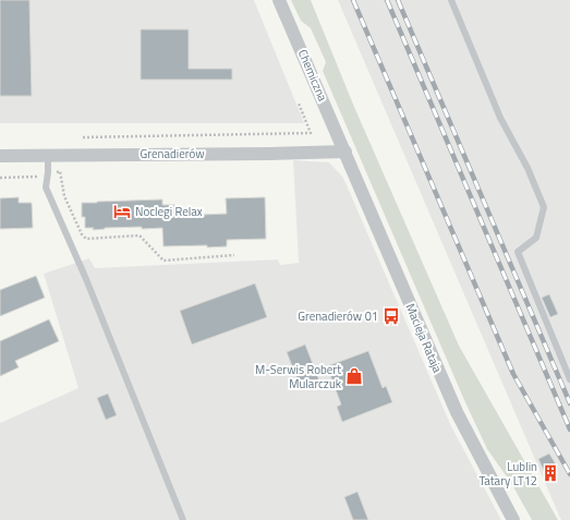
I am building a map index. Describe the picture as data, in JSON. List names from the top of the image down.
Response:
{
  "streets": {
    "street": ["Chemiczna", "Grenadierów", "Macieja Rataja"]
  },
  "crossings": [
    ["Chemiczna", "Grenadierów"],
    ["Chemiczna", "Macieja Rataja"],
    ["Grenadierów", "Macieja Rataja"]
  ],
  "places": {
    "hotel": ["Noclegi Relax"],
    "bus stop": ["Grenadierów 01"],
    "shop": ["M-Serwis Robert Mularczuk"],
    "building": ["Lublin Tatary LT12"]
  }
}
